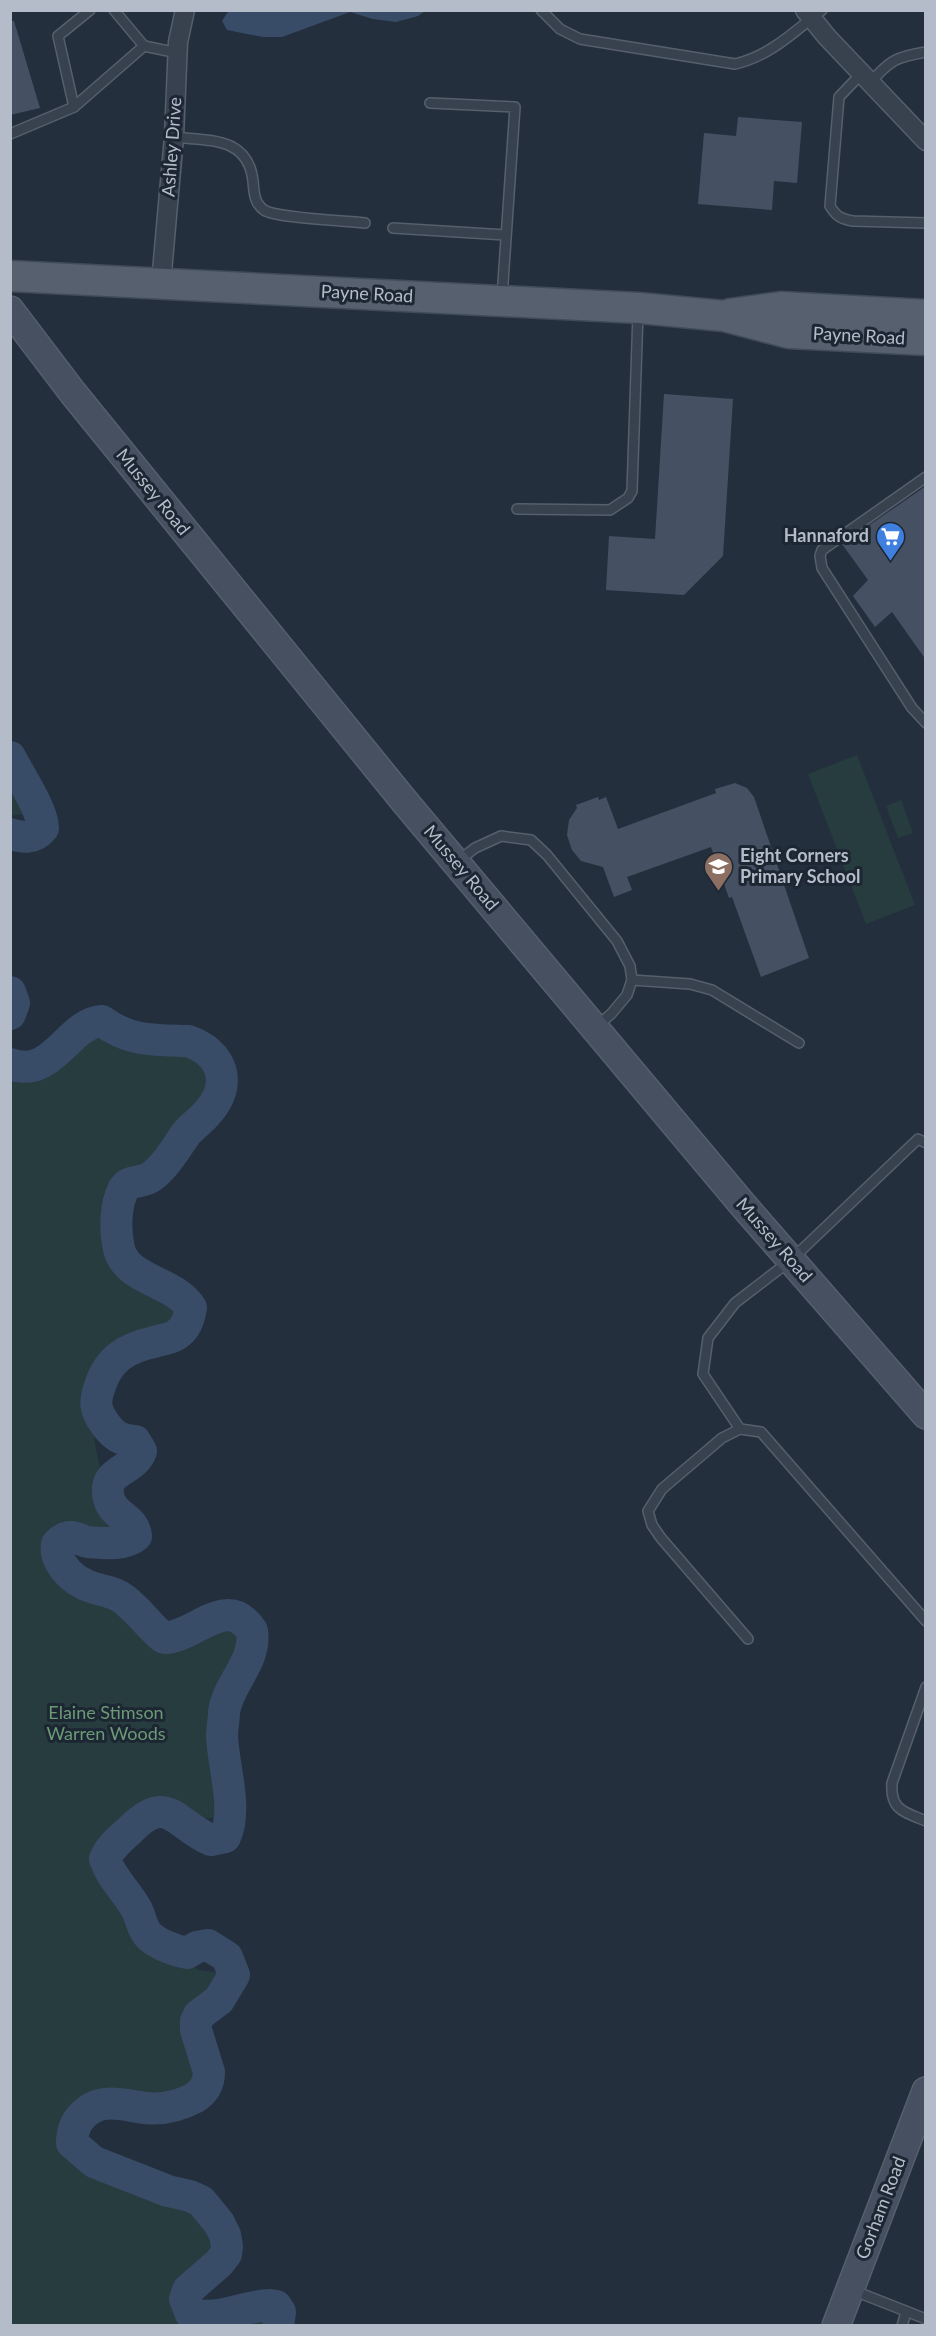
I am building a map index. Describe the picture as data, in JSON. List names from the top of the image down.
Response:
{
  "streets": {
    "main road": ["Payne Road"],
    "street": ["Ashley Drive", "Mussey Road", "Gorham Road"]
  },
  "crossings": [
    ["Ashley Drive", "Payne Road"]
  ],
  "parks": ["Elaine Stimson Warren Woods"],
  "places": {
    "supermarket": ["Hannaford"],
    "school or university": ["Eight Corners Primary School"]
  }
}
